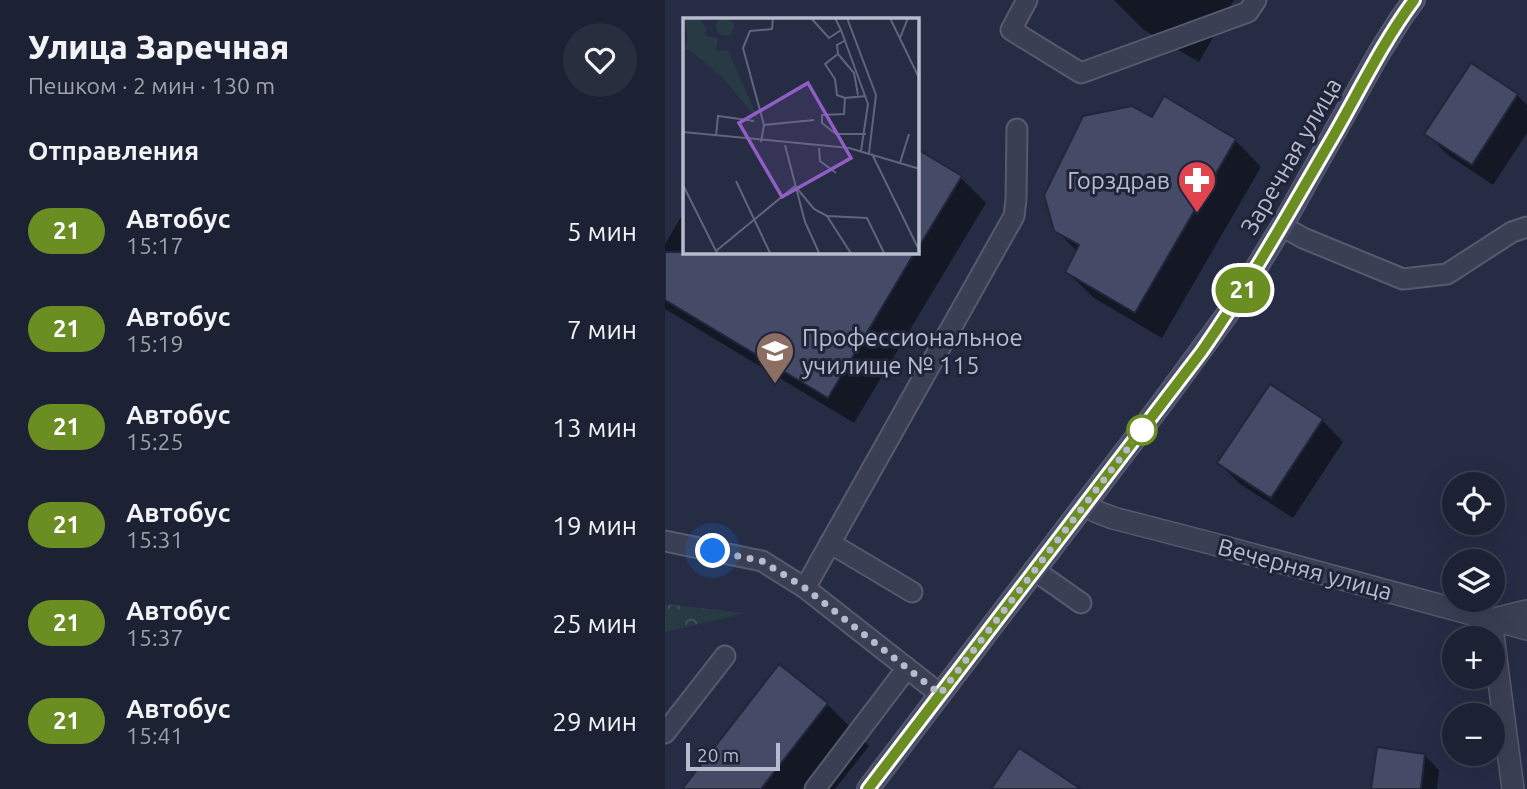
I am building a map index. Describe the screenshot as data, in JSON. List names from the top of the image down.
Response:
{
  "streets": {
    "main road": ["Заречная улица"],
    "street": ["Вечерняя улица"]
  },
  "crossings": [
    ["Заречная улица", "Вечерняя улица"]
  ],
  "places": {
    "pharmacy": ["Горздрав"],
    "school or university": ["Профессиональное училище № 115"]
  },
  "lines": ["bus line 21"],
  "scale_bar": "20 m",
  "page": {
    "heading": [
      ["Улица Заречная", "Пешком · 2 мин · 130 m"],
      "Отправления"
    ],
    "on_map": "21",
    "list": [
      {
        "mark": "21",
        "name": "Автобус",
        "note": "15:17",
        "value": "5 мин"
      },
      {
        "mark": "21",
        "name": "Автобус",
        "note": "15:19",
        "value": "7 мин"
      },
      {
        "mark": "21",
        "name": "Автобус",
        "note": "15:25",
        "value": "13 мин"
      },
      {
        "mark": "21",
        "name": "Автобус",
        "note": "15:31",
        "value": "19 мин"
      },
      {
        "mark": "21",
        "name": "Автобус",
        "note": "15:37",
        "value": "25 мин"
      },
      {
        "mark": "21",
        "name": "Автобус",
        "note": "15:41",
        "value": "29 мин"
      }
    ],
    "map_buttons": ["+", "−"],
    "scale": "20 m"
  }
}
